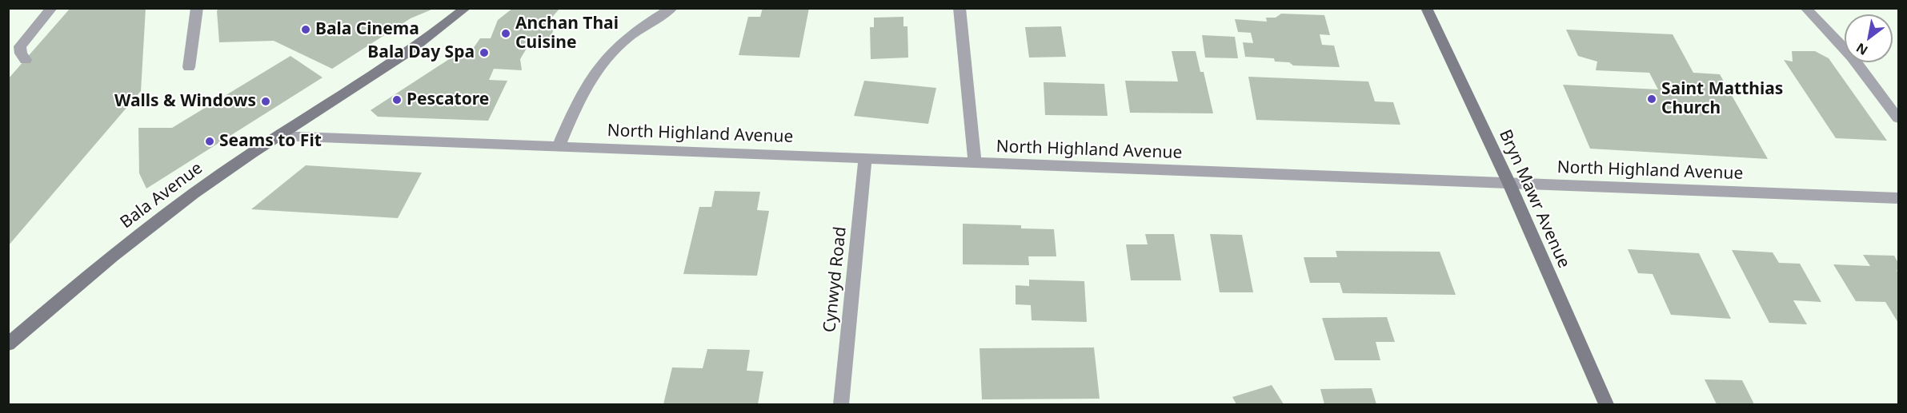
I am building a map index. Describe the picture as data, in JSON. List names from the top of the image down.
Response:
{
  "streets": {
    "street": [
      "North Highland Avenue",
      "Bala Avenue",
      "Bryn Mawr Avenue",
      "Cynwyd Road"
    ]
  },
  "crossings": [
    ["North Highland Avenue", "Bala Avenue"],
    ["North Highland Avenue", "Bryn Mawr Avenue"],
    ["North Highland Avenue", "Cynwyd Road"]
  ],
  "places": [
    "Bala Cinema",
    "Anchan Thai Cuisine",
    "Bala Day Spa",
    "Saint Matthias Church",
    "Pescatore",
    "Walls & Windows",
    "Seams to Fit"
  ],
  "north": "bottom left"
}
